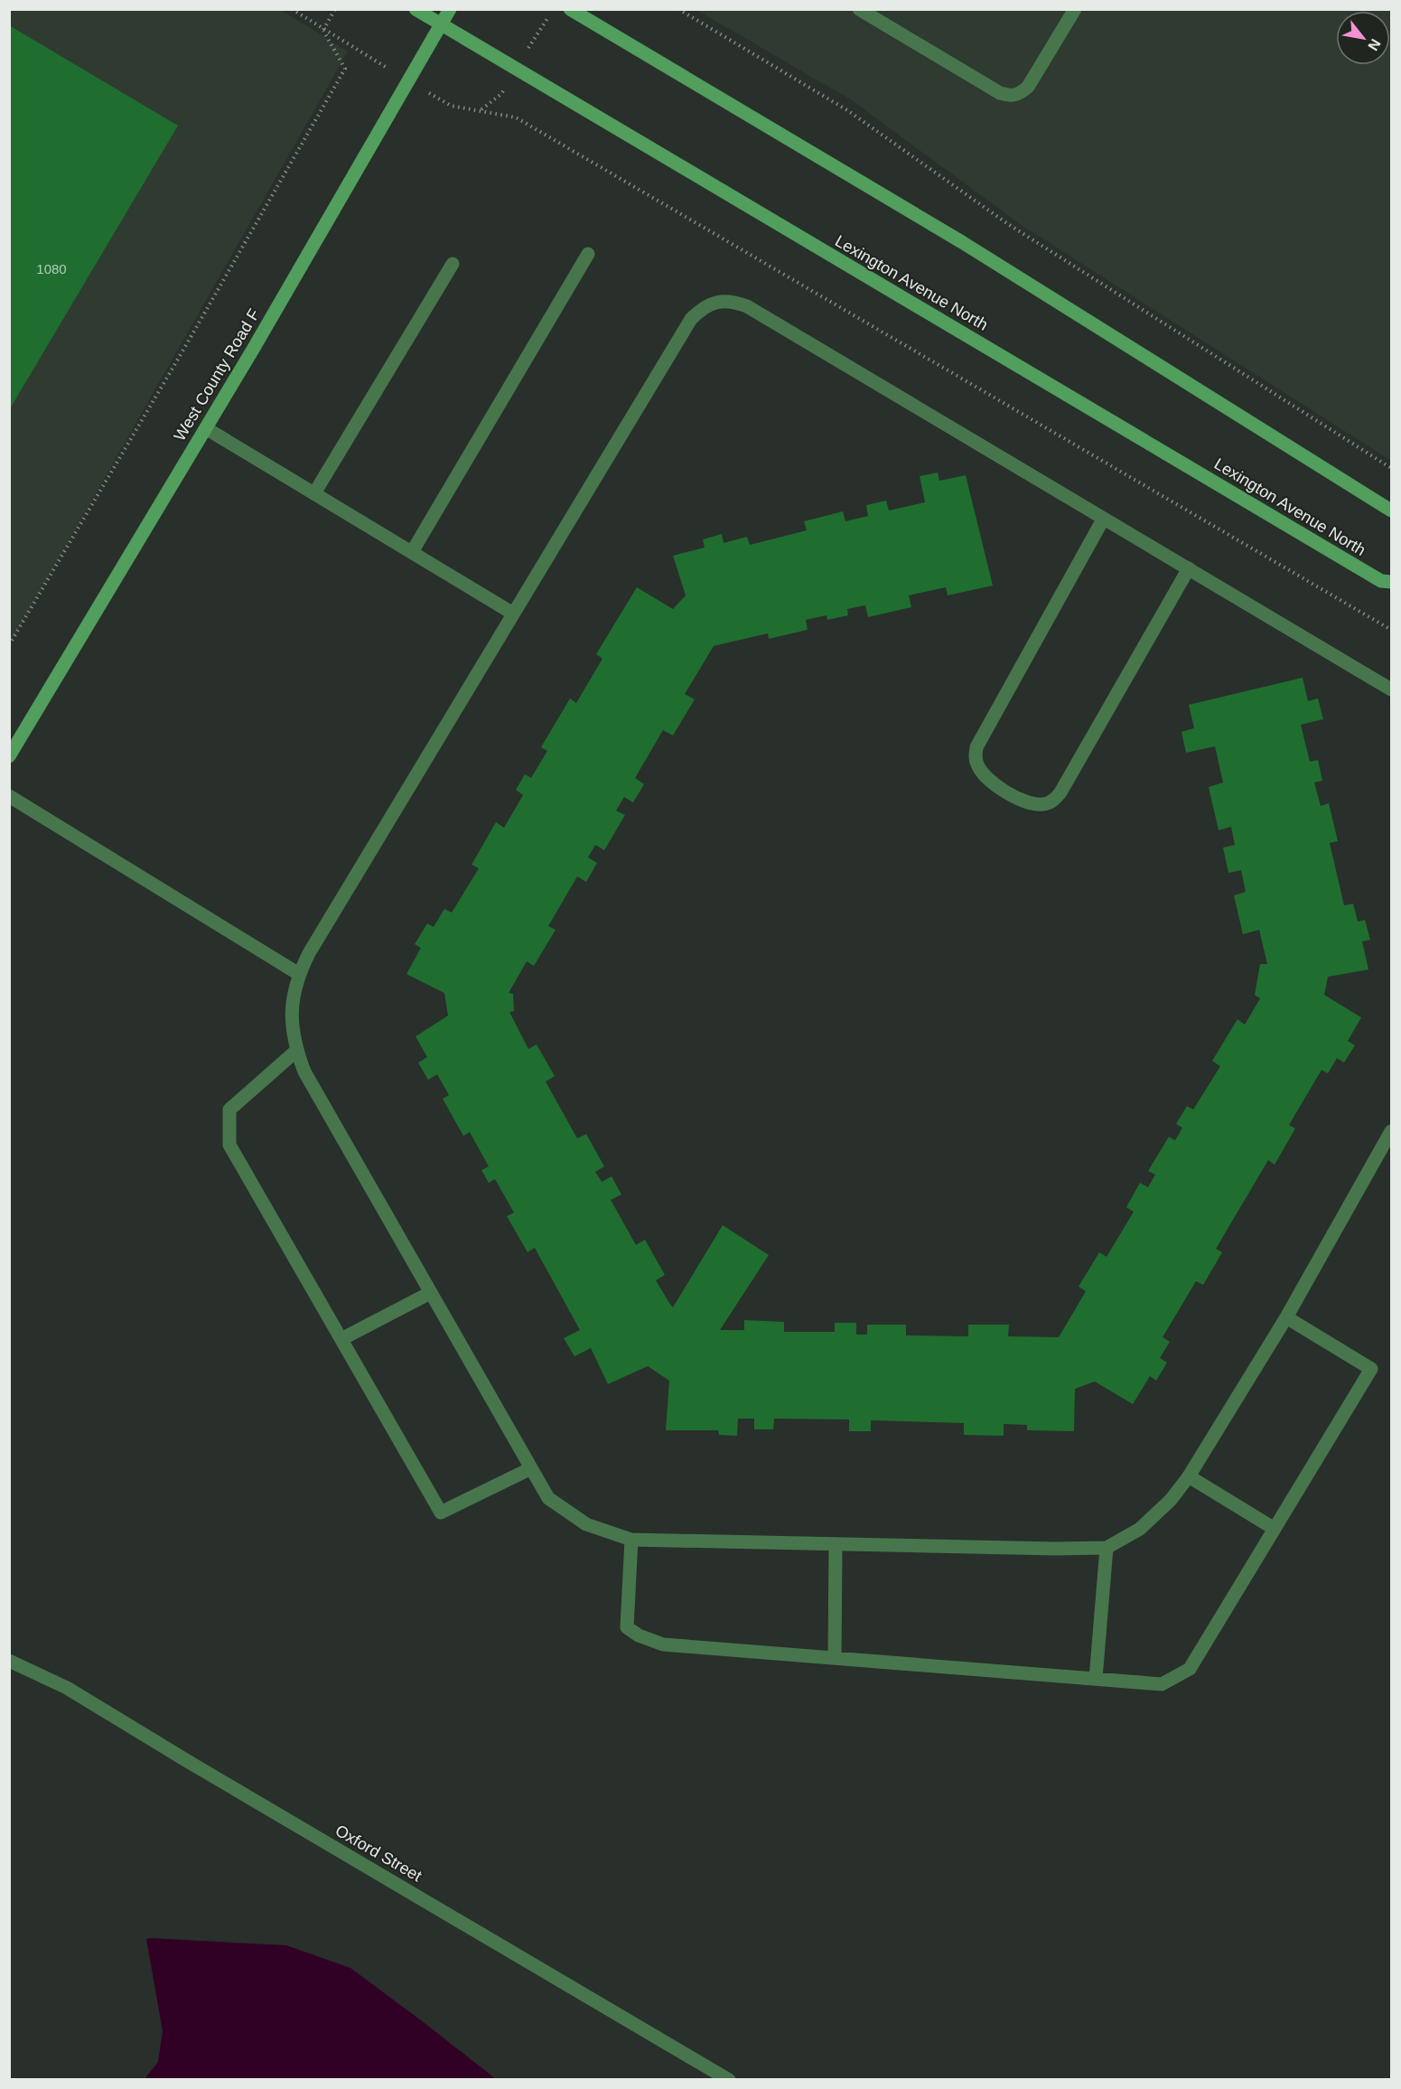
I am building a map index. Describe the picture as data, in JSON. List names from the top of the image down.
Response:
{
  "streets": {
    "main road": ["Lexington Avenue North", "West County Road F"],
    "street": ["Oxford Street"]
  },
  "crossings": [
    ["Lexington Avenue North", "West County Road F"]
  ],
  "house_numbers": ["1080"],
  "north": "bottom right"
}
